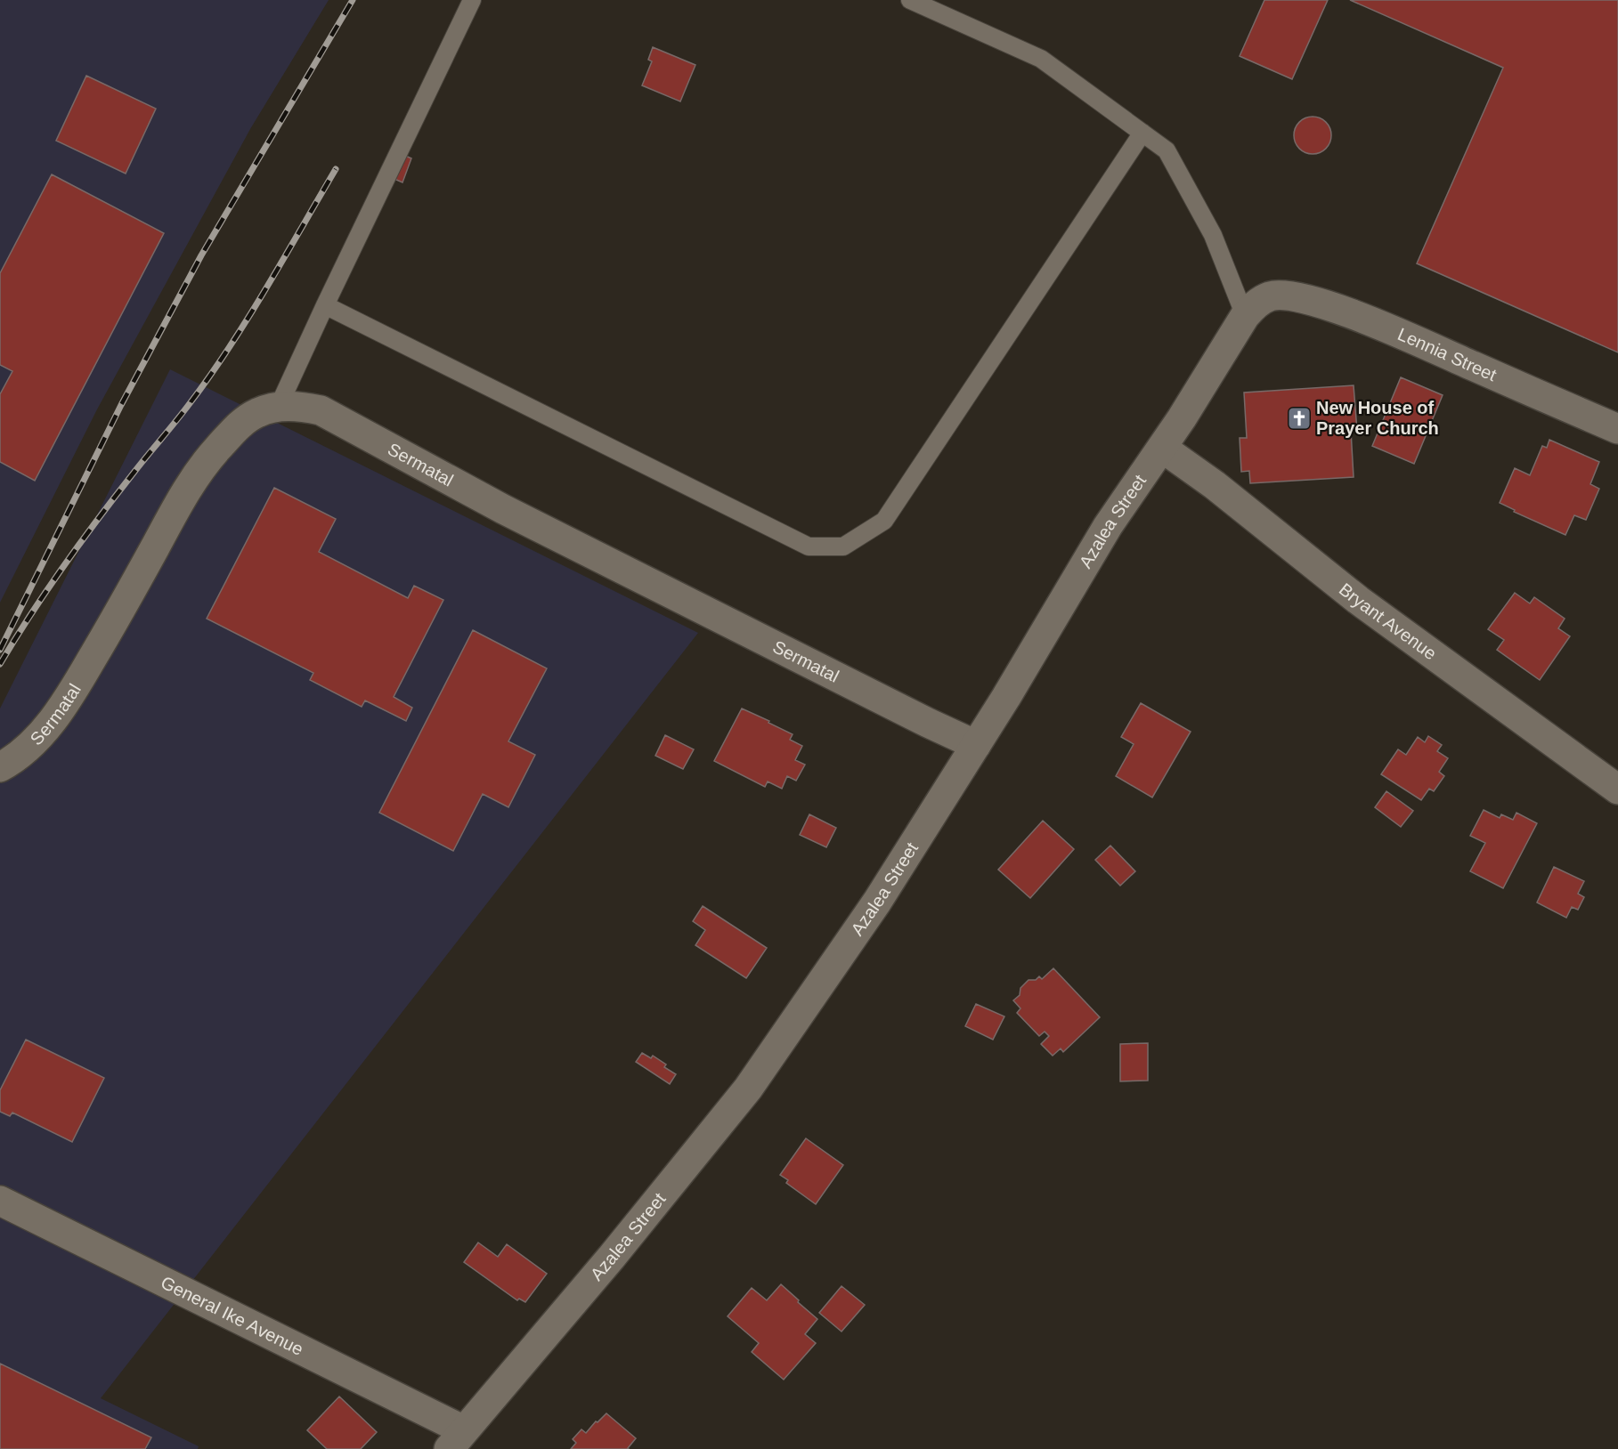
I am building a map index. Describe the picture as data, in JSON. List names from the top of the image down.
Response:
{
  "streets": {
    "street": [
      "Lennia Street",
      "Sermatal",
      "Azalea Street",
      "Bryant Avenue",
      "General Ike Avenue"
    ]
  },
  "crossings": [
    ["Lennia Street", "Azalea Street"],
    ["Sermatal", "Azalea Street"],
    ["Azalea Street", "Bryant Avenue"],
    ["Azalea Street", "General Ike Avenue"]
  ],
  "places": {
    "church": ["New House of Prayer Church"]
  }
}
